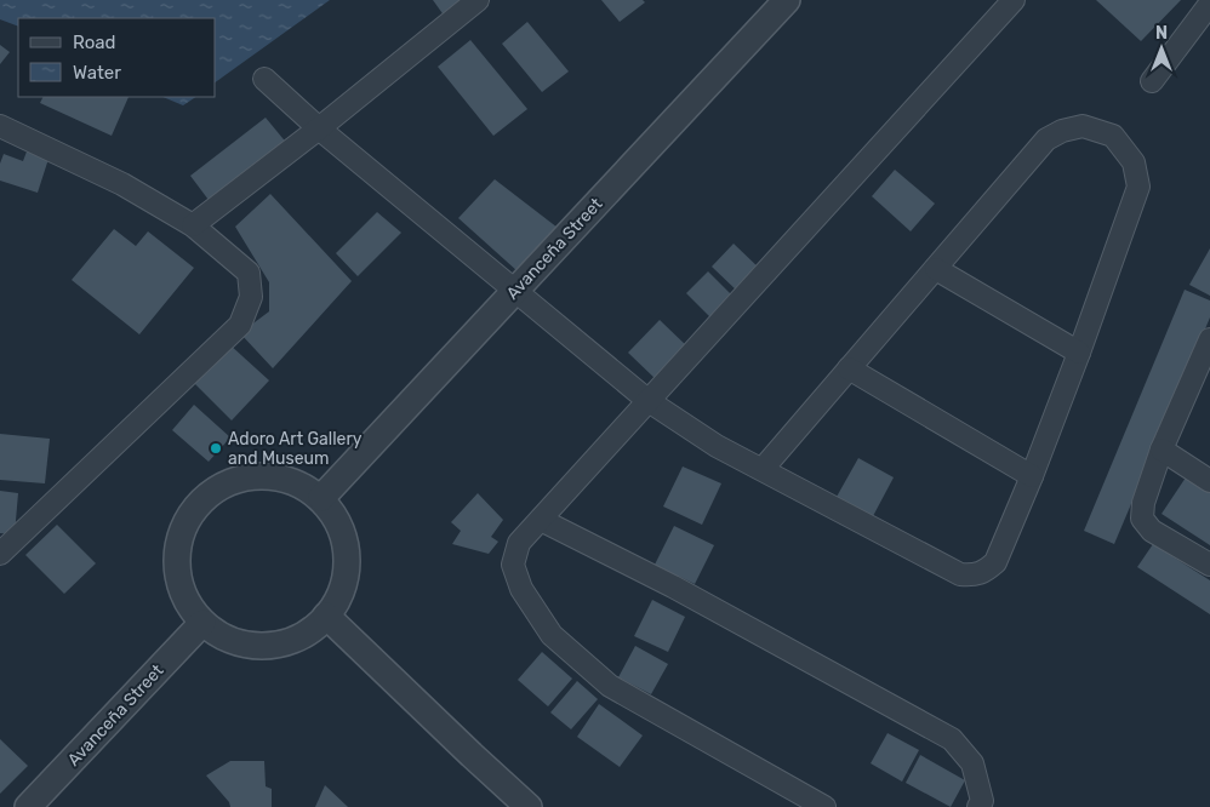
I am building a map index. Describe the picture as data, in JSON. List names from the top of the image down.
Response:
{
  "streets": {
    "street": ["Avanceña Street"]
  },
  "places": ["Adoro Art Gallery and Museum"],
  "legend": ["Road", "Water"],
  "north": "top"
}
